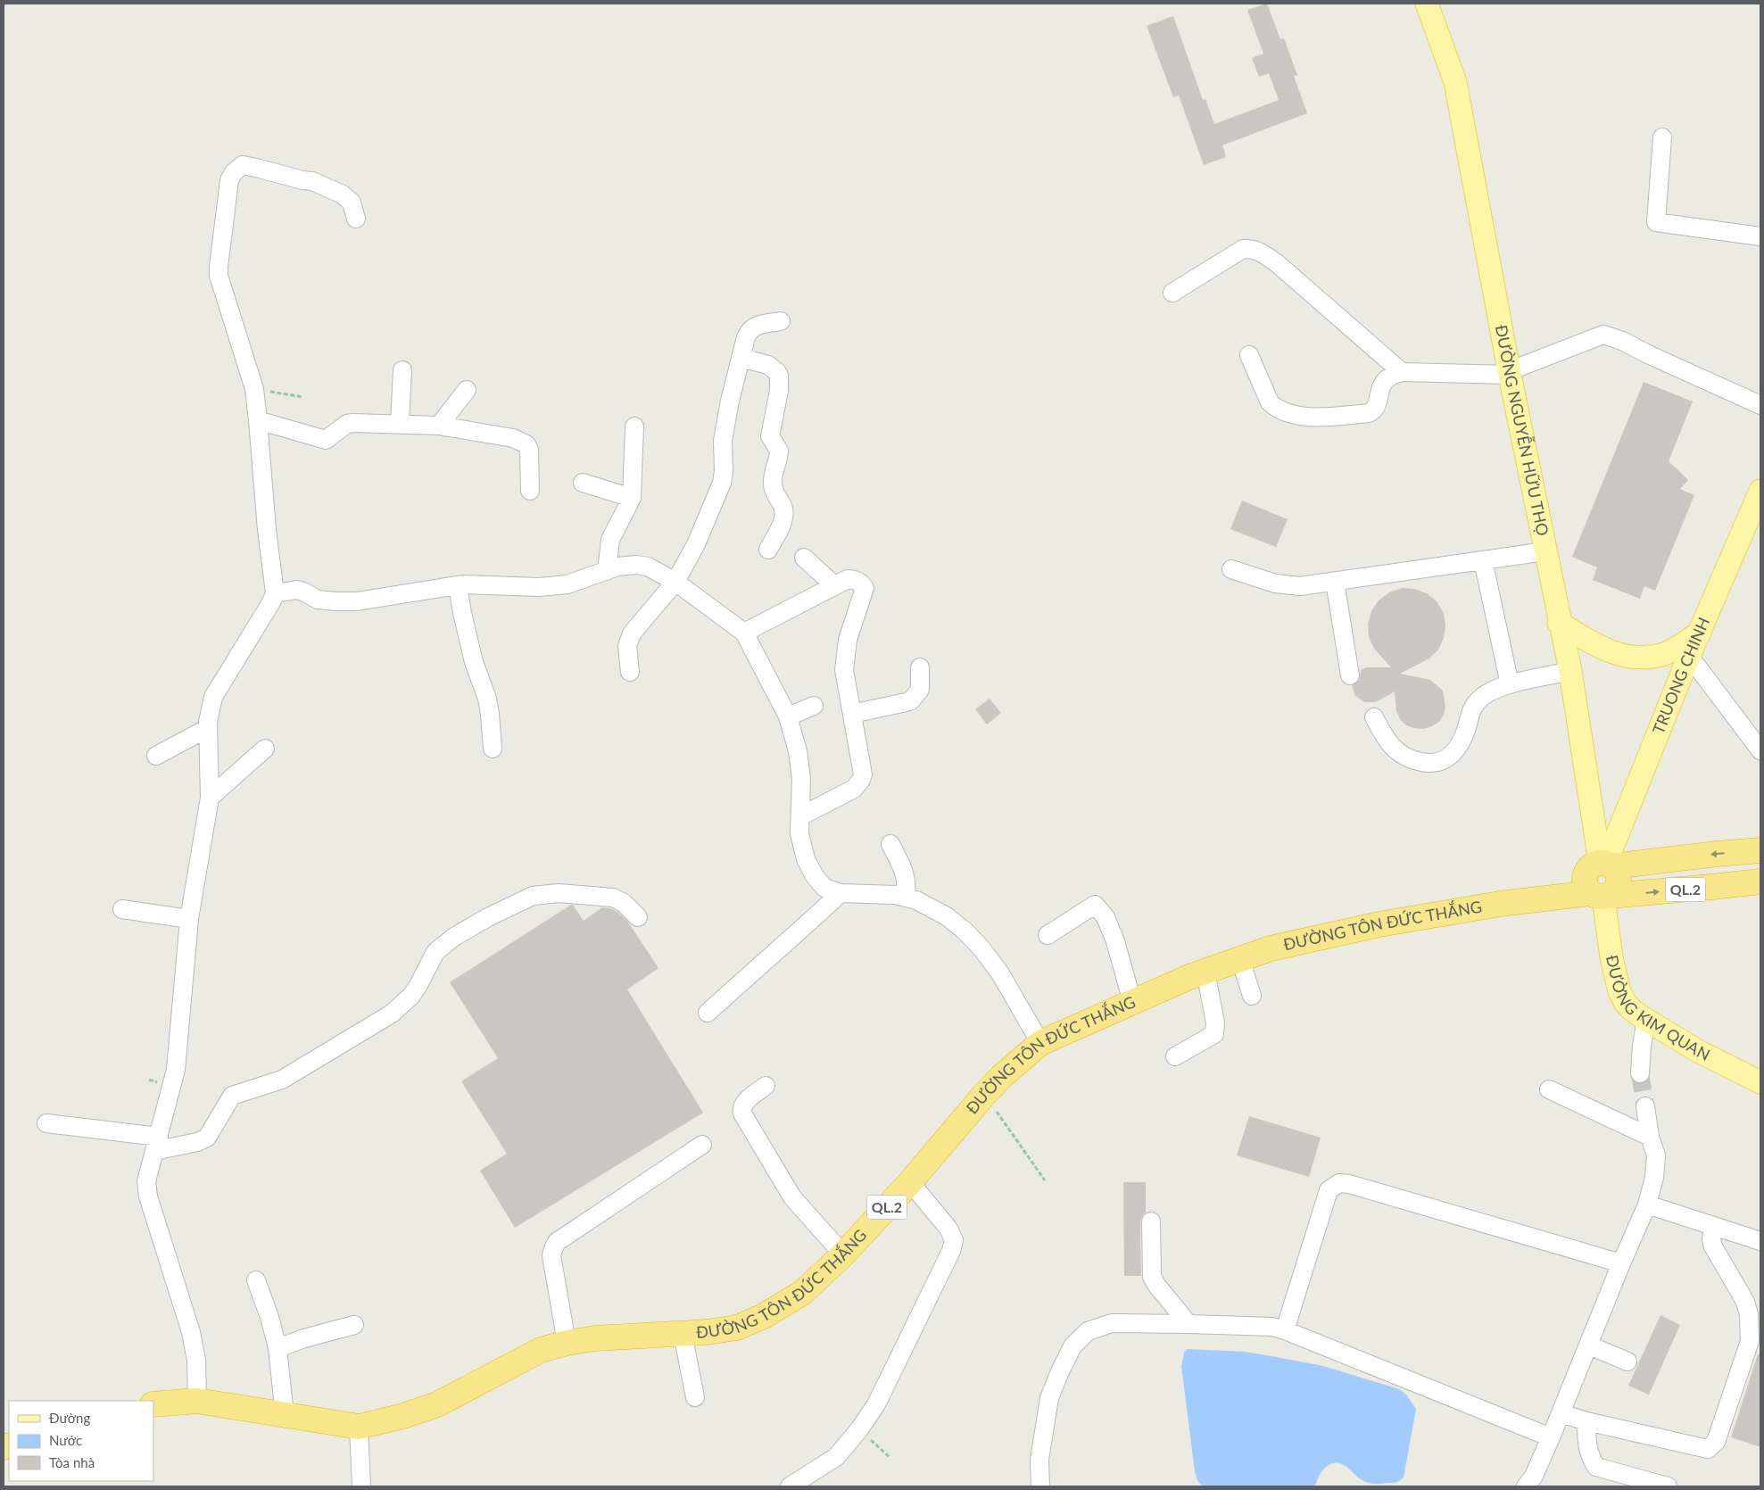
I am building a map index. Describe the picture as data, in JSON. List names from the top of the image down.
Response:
{
  "streets": {
    "highway": ["QL.2", "ĐƯỜNG TÔN ĐỨC THẮNG"],
    "main road": ["ĐƯỜNG NGUYỄN HỮU THỌ", "TRUONG CHINH", "ĐƯỜNG KIM QUAN"]
  },
  "crossings": [
    ["ĐƯỜNG NGUYỄN HỮU THỌ", "TRUONG CHINH"],
    ["ĐƯỜNG NGUYỄN HỮU THỌ", "QL.2"],
    ["TRUONG CHINH", "QL.2"],
    ["QL.2", "ĐƯỜNG TÔN ĐỨC THẮNG"],
    ["QL.2", "ĐƯỜNG KIM QUAN"],
    ["ĐƯỜNG TÔN ĐỨC THẮNG", "ĐƯỜNG KIM QUAN"]
  ],
  "legend": ["Đường", "Nước", "Tòa nhà"]
}
